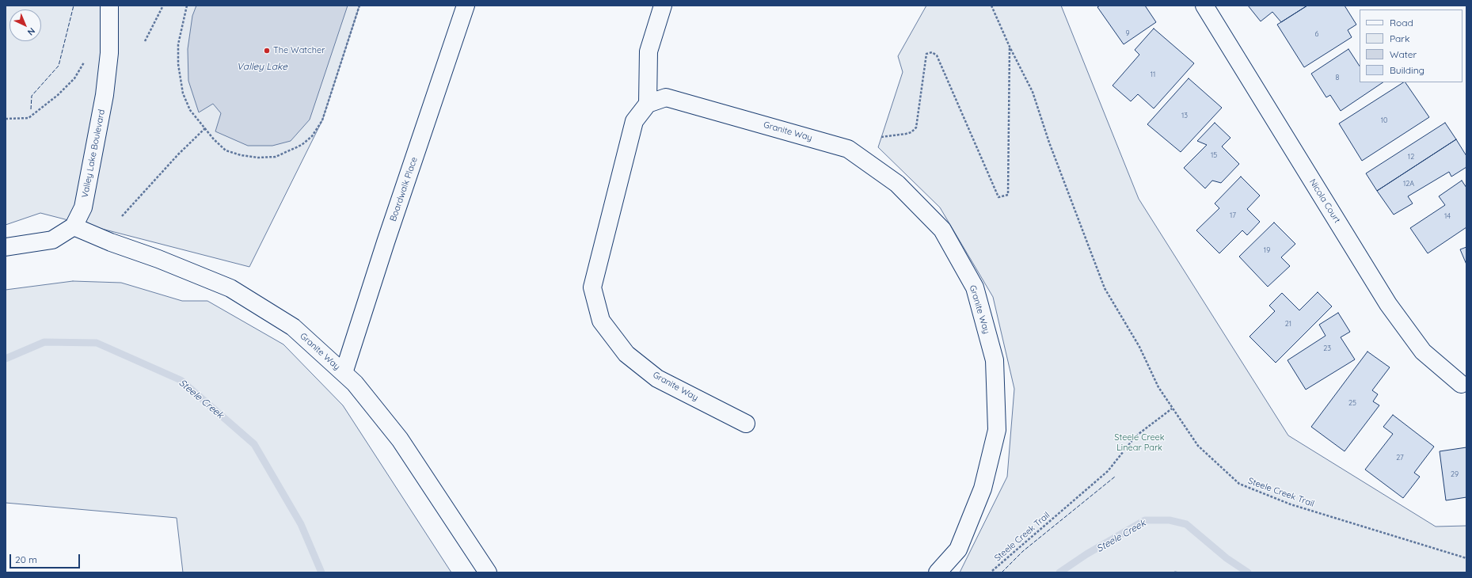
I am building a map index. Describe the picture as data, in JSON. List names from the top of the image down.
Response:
{
  "streets": {
    "street": [
      "Granite Way",
      "Valley Lake Boulevard",
      "Boardwalk Place",
      "Nicola Court"
    ],
    "path": ["Steele Creek Trail"]
  },
  "crossings": [
    ["Granite Way", "Valley Lake Boulevard"],
    ["Granite Way", "Boardwalk Place"]
  ],
  "water": ["Valley Lake", "Steele Creek"],
  "parks": ["Steele Creek Linear Park"],
  "places": ["The Watcher"],
  "house_numbers": [
    "9",
    "6",
    "11",
    "8",
    "13",
    "10",
    "15",
    "12",
    "12A",
    "17",
    "14",
    "19",
    "21",
    "23",
    "25",
    "27",
    "29"
  ],
  "legend": [
    "Road",
    "Park",
    "Water",
    "Building"
  ],
  "scale_bar": "20 m",
  "north": "bottom right"
}
